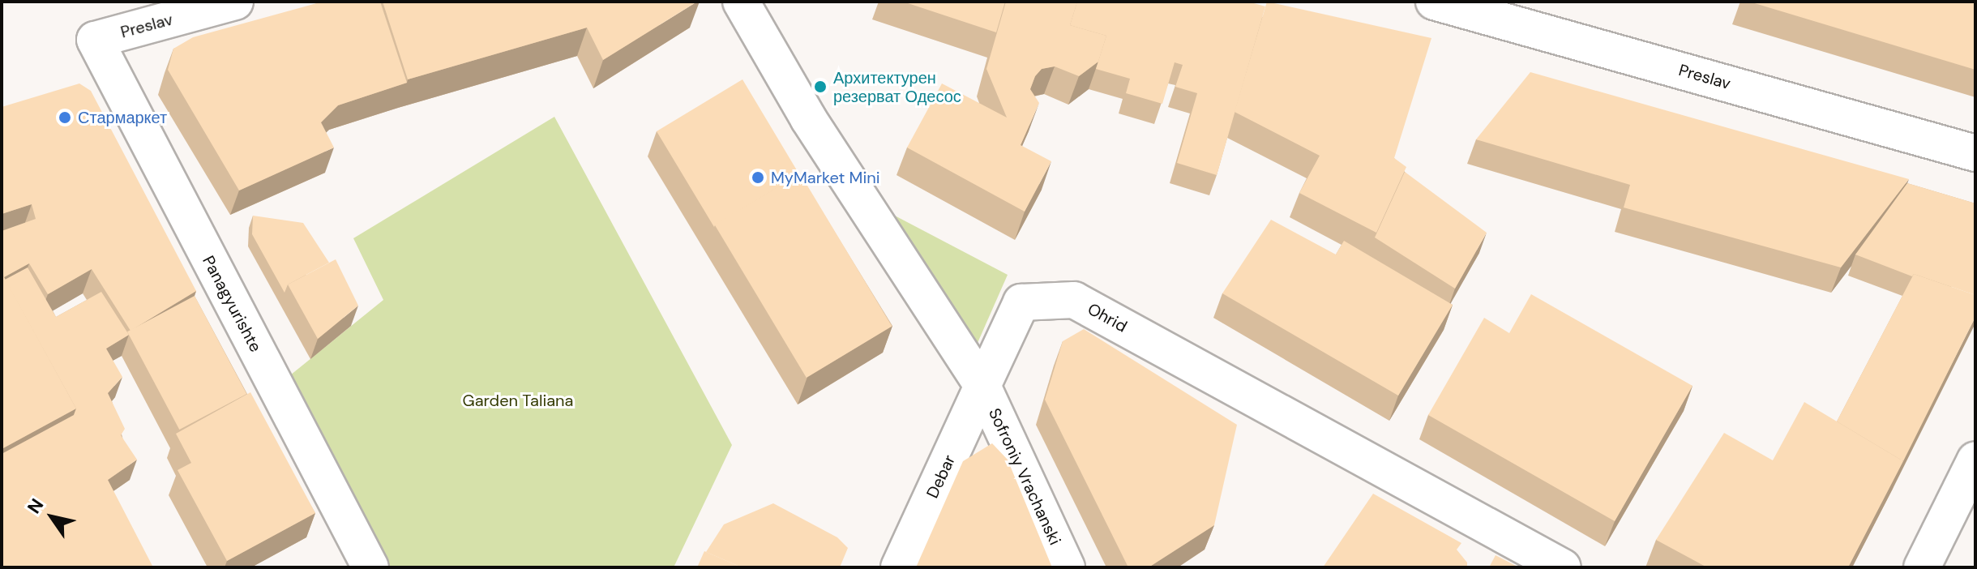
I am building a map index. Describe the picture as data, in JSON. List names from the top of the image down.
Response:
{
  "streets": {
    "street": [
      "Preslav",
      "Panagyurishte",
      "Ohrid",
      "Debar",
      "Sofroniy Vrachanski"
    ]
  },
  "crossings": [
    ["Preslav", "Panagyurishte"],
    ["Ohrid", "Debar"],
    ["Ohrid", "Sofroniy Vrachanski"],
    ["Debar", "Sofroniy Vrachanski"]
  ],
  "parks": ["Garden Taliana"],
  "places": ["Архитектурен резерват Одесос", "Стармаркет", "MyMarket Mini"],
  "north": "top left"
}
